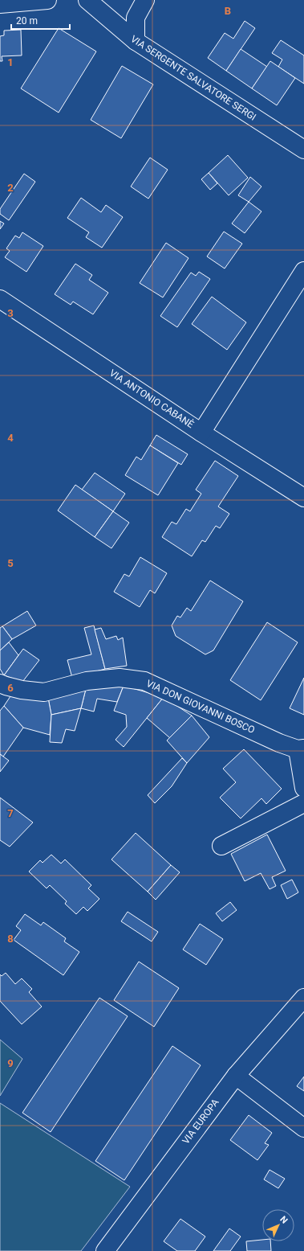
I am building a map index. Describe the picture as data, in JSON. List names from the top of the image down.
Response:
{
  "streets": {
    "street": [
      "VIA SERGENTE SALVATORE SERGI",
      "VIA ANTONIO CABANÈ",
      "VIA DON GIOVANNI BOSCO",
      "VIA EUROPA"
    ]
  },
  "scale_bar": "20 m",
  "north": "top right",
  "grid": {
    "columns": ["B"],
    "rows": [
      "1",
      "2",
      "3",
      "4",
      "5",
      "6",
      "7",
      "8",
      "9"
    ]
  }
}
